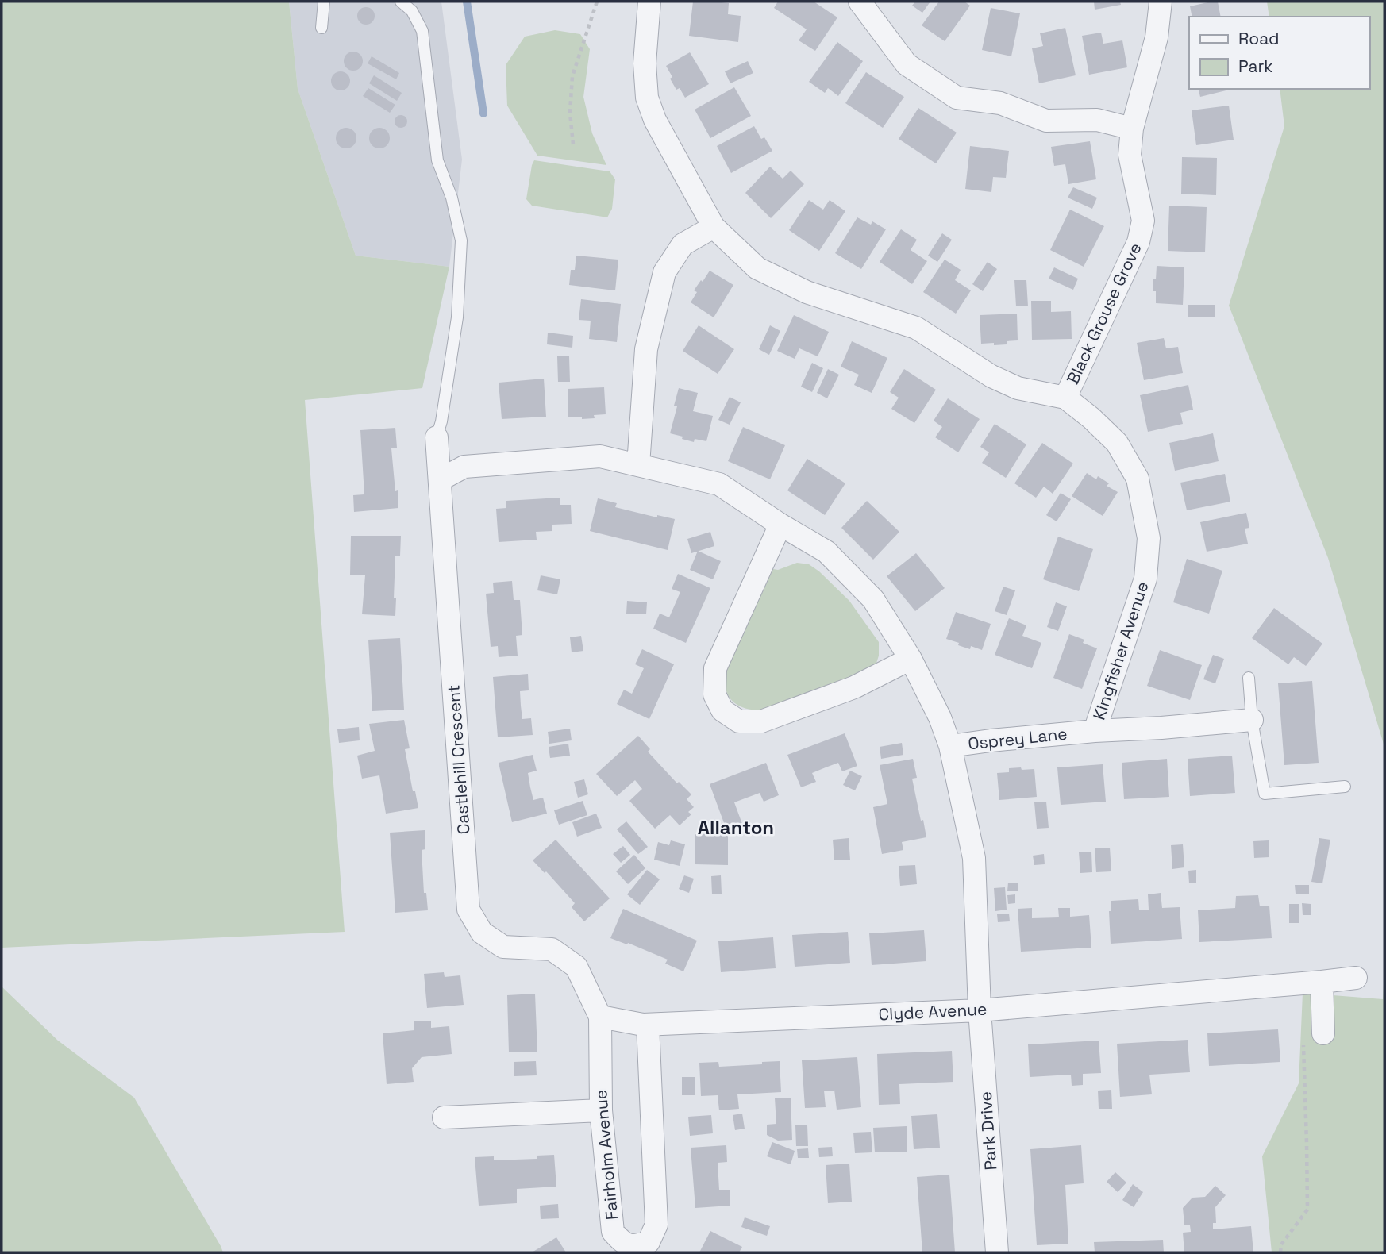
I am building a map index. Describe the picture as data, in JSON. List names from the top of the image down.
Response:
{
  "streets": {
    "street": [
      "Black Grouse Grove",
      "Kingfisher Avenue",
      "Osprey Lane",
      "Castlehill Crescent",
      "Clyde Avenue",
      "Park Drive",
      "Fairholm Avenue"
    ]
  },
  "crossings": [
    ["Black Grouse Grove", "Kingfisher Avenue"],
    ["Kingfisher Avenue", "Osprey Lane"],
    ["Castlehill Crescent", "Clyde Avenue"],
    ["Castlehill Crescent", "Fairholm Avenue"],
    ["Clyde Avenue", "Park Drive"],
    ["Clyde Avenue", "Fairholm Avenue"]
  ],
  "districts": ["Allanton"],
  "legend": ["Road", "Park"]
}
